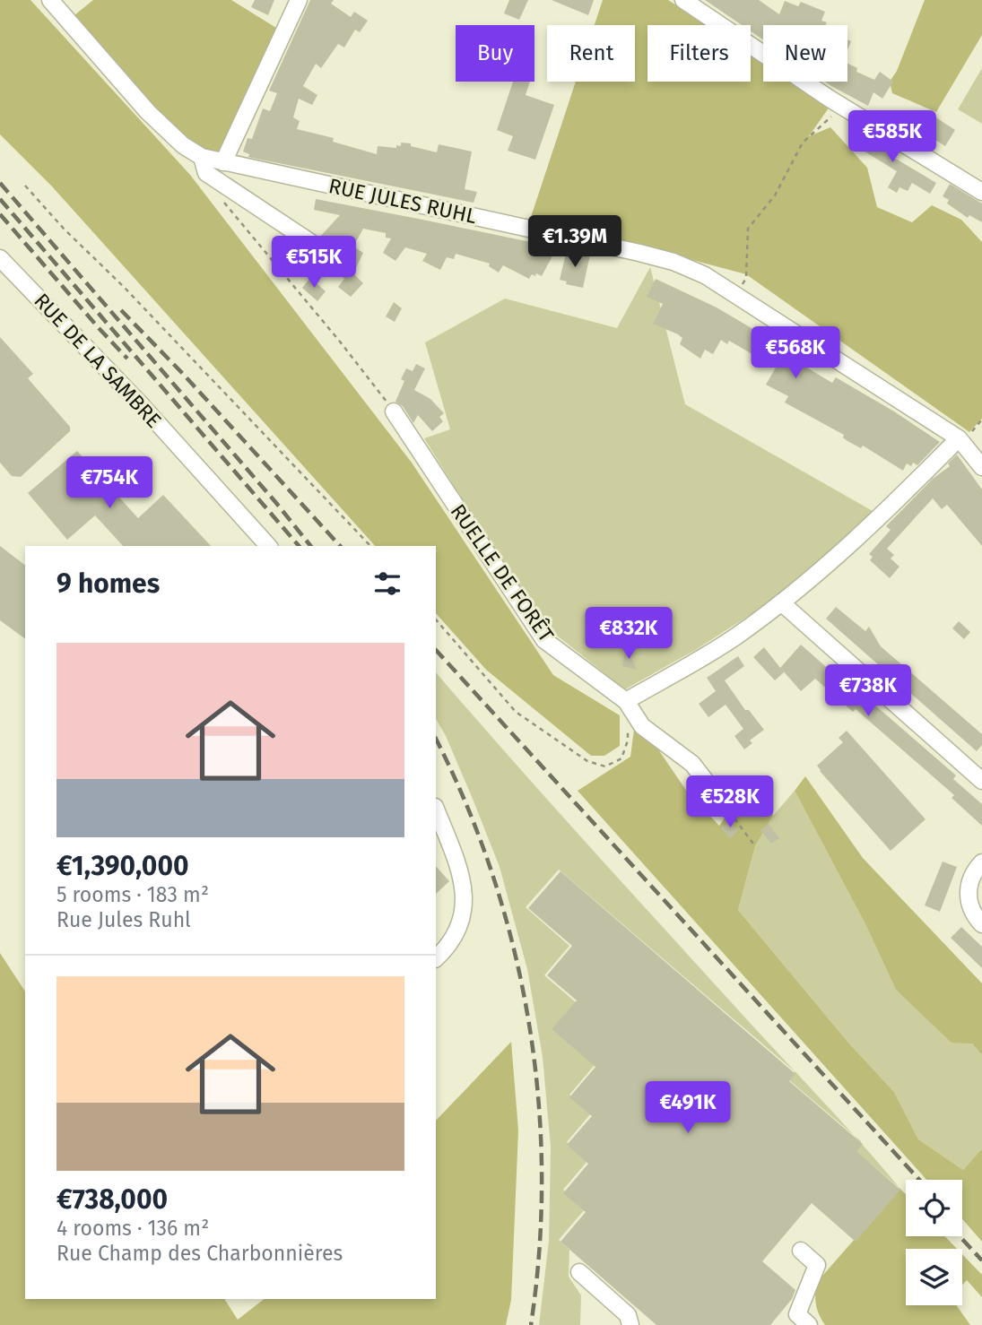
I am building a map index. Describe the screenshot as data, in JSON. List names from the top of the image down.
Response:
{
  "streets": {
    "street": ["RUE JULES RUHL", "RUE DE LA SAMBRE", "RUELLE DE FORÊT"]
  },
  "page": {
    "chip": [
      "Buy",
      "Rent",
      "Filters",
      "New"
    ],
    "price": [
      "€585K",
      "€1.39M",
      "€515K",
      "€568K",
      "€754K",
      "€832K",
      "€738K",
      "€528K",
      "€491K"
    ],
    "heading": "9 homes",
    "list": [
      {
        "name": "€1,390,000",
        "note": "5 rooms · 183 m² · Rue Jules Ruhl"
      },
      {
        "name": "€738,000",
        "note": "4 rooms · 136 m² · Rue Champ des Charbonnières"
      }
    ]
  }
}
